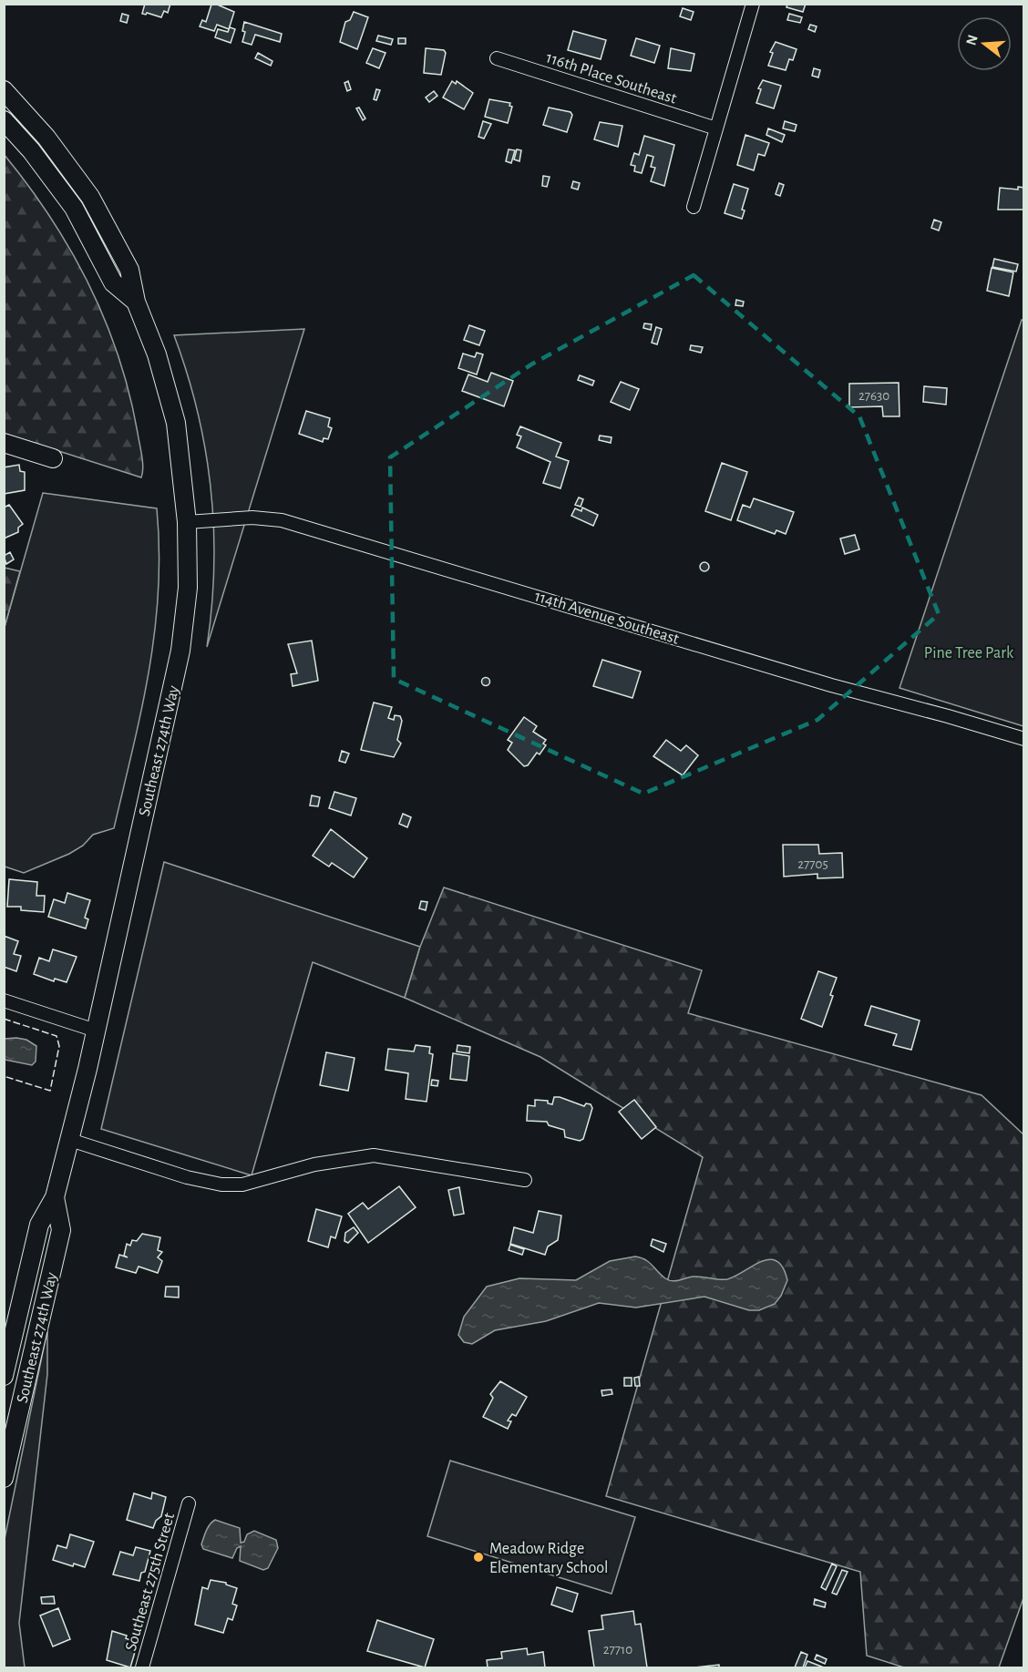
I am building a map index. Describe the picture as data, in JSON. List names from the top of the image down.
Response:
{
  "streets": {
    "main road": ["Southeast 274th Way"],
    "street": ["116th Place Southeast", "114th Avenue Southeast", "Southeast 275th Street"]
  },
  "crossings": [
    ["114th Avenue Southeast", "Southeast 274th Way"]
  ],
  "parks": ["Pine Tree Park"],
  "places": ["Meadow Ridge Elementary School"],
  "house_numbers": ["27630", "27705", "27710"],
  "north": "left"
}
